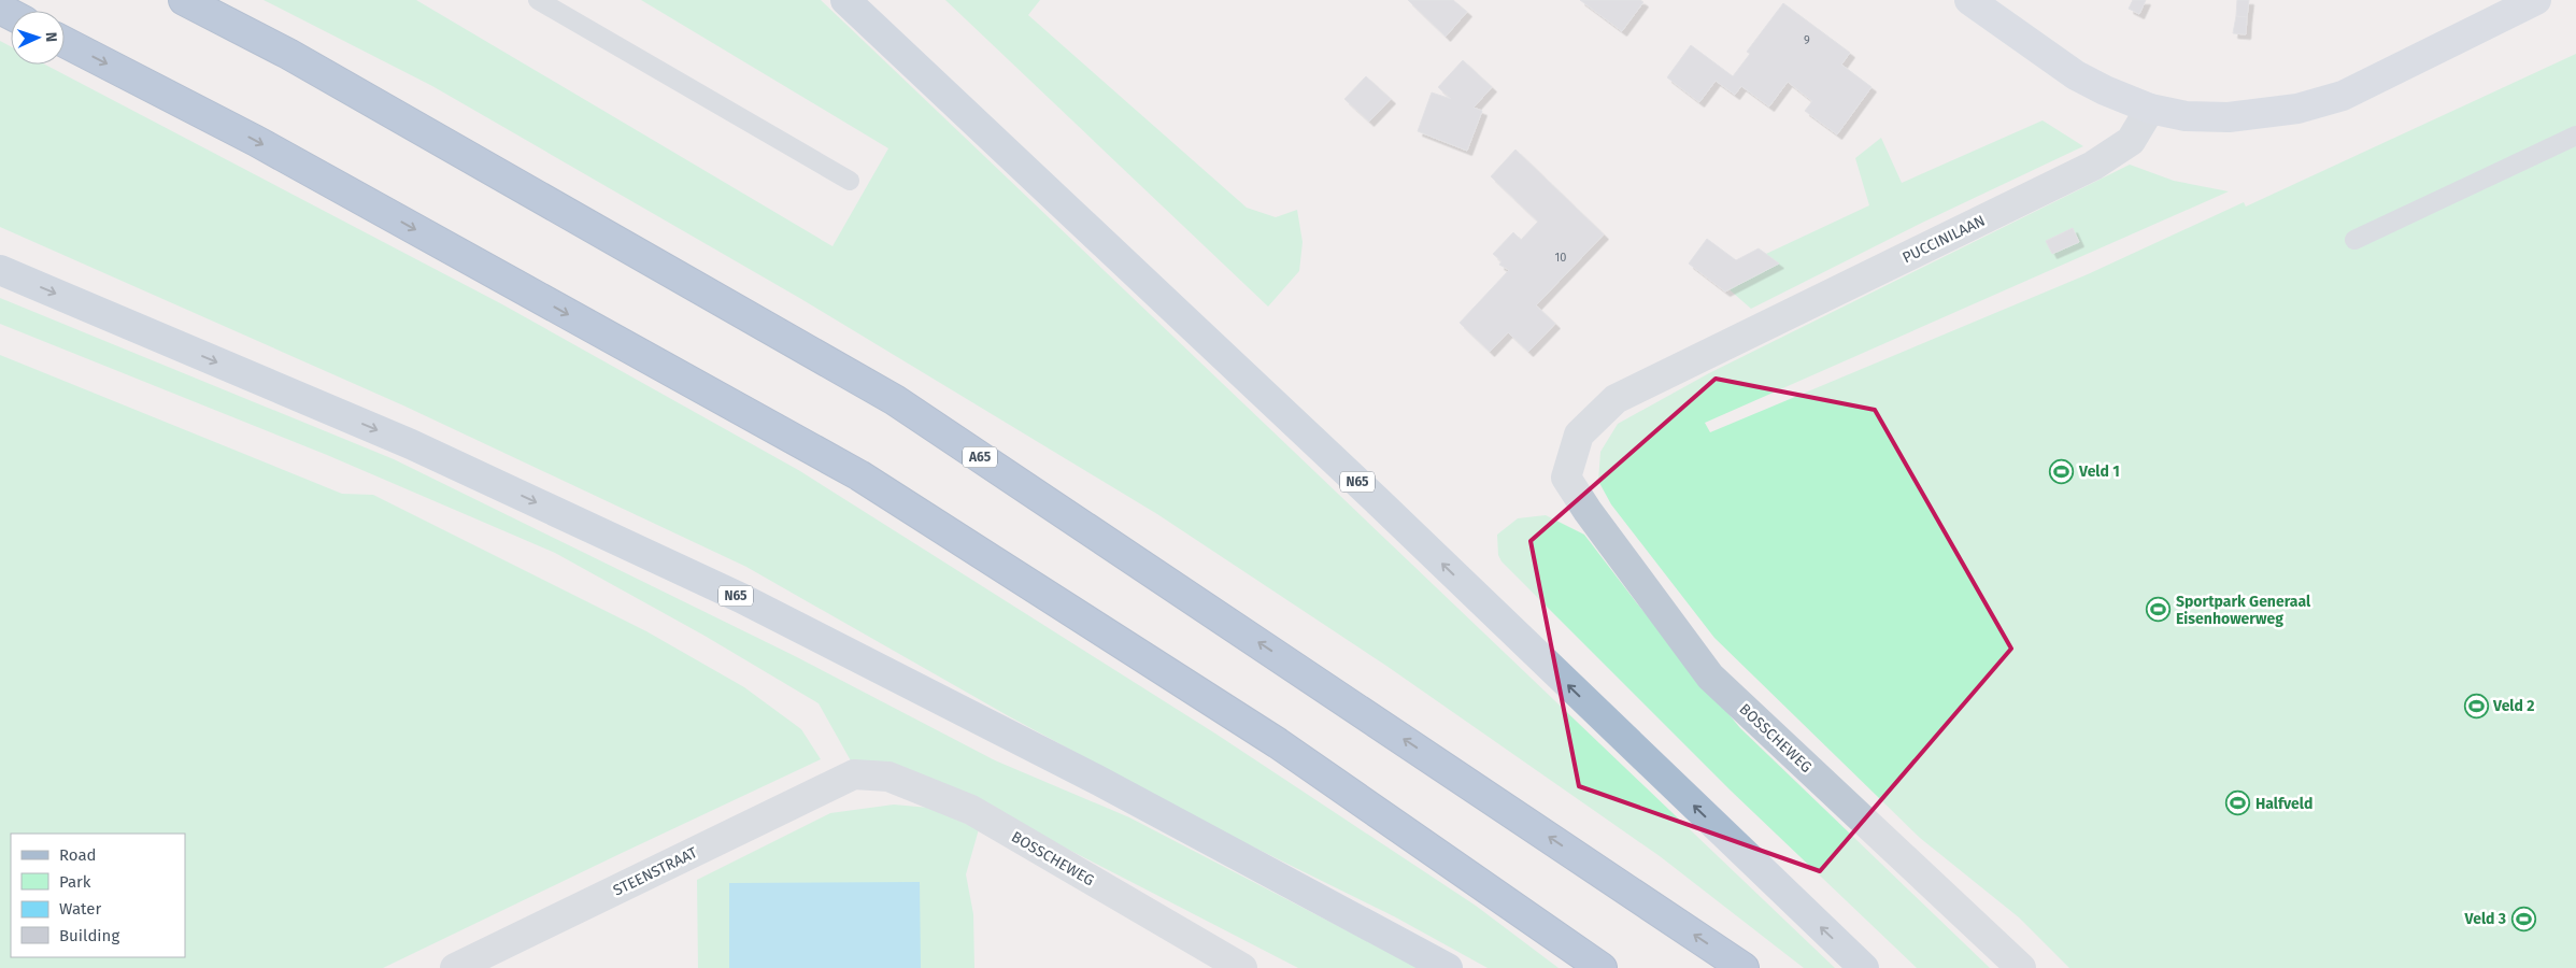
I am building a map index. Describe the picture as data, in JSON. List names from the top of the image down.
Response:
{
  "streets": {
    "highway": ["A65"],
    "main road": ["N65"],
    "street": ["PUCCINILAAN", "BOSSCHEWEG", "STEENSTRAAT"]
  },
  "crossings": [
    ["PUCCINILAAN", "BOSSCHEWEG"],
    ["BOSSCHEWEG", "STEENSTRAAT"]
  ],
  "places": {
    "sports": [
      "Veld 1",
      "Sportpark Generaal Eisenhowerweg",
      "Veld 2",
      "Halfveld",
      "Veld 3"
    ]
  },
  "house_numbers": ["9", "10"],
  "legend": [
    "Road",
    "Park",
    "Water",
    "Building"
  ],
  "north": "right"
}
